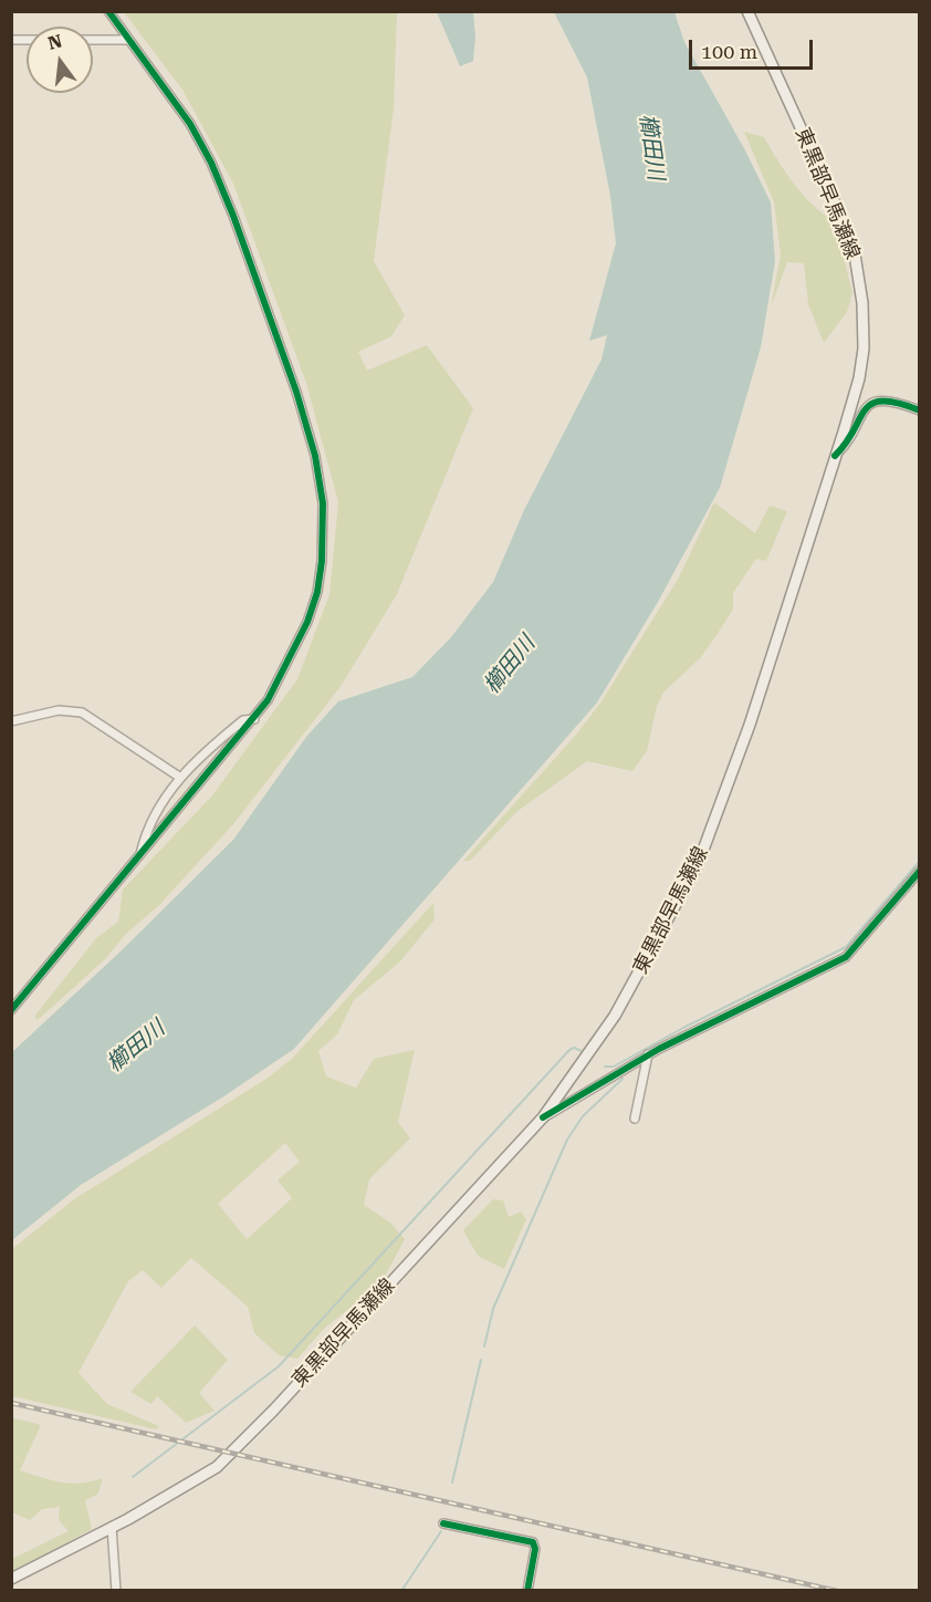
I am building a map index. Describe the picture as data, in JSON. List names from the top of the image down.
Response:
{
  "streets": {
    "main road": ["東黒部早馬瀬線"]
  },
  "water": ["櫛田川"],
  "scale_bar": "100 m",
  "north": "top"
}
